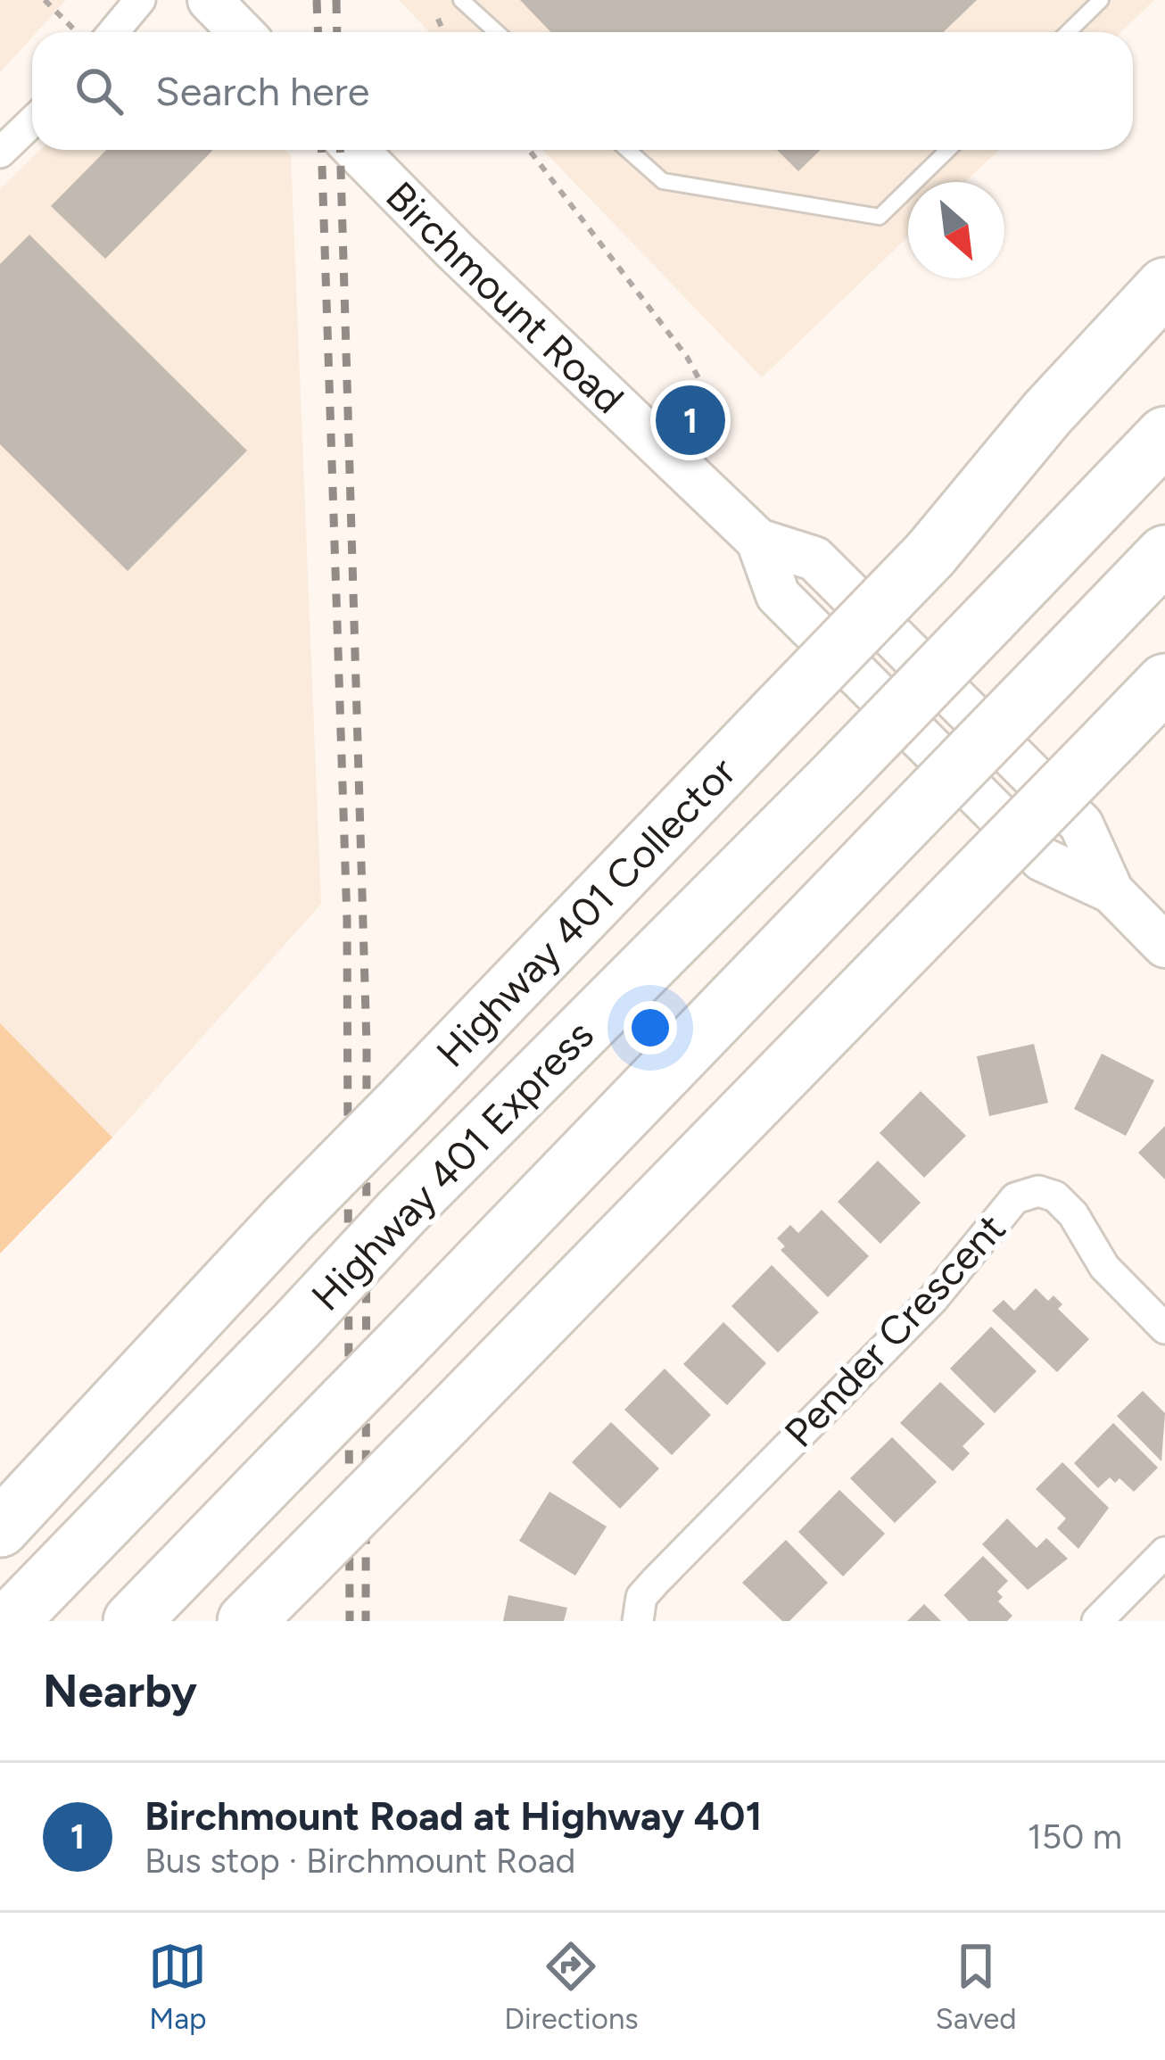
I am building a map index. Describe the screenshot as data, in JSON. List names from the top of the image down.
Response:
{
  "streets": {
    "highway": ["Highway 401 Collector", "Highway 401 Express"],
    "main road": ["Birchmount Road"],
    "street": ["Pender Crescent"]
  },
  "north": "bottom right",
  "page": {
    "search": "Search here",
    "pins": "1",
    "heading": "Nearby",
    "list": [
      {
        "mark": "1",
        "name": "Birchmount Road at Highway 401",
        "note": "Bus stop · Birchmount Road",
        "value": "150 m"
      }
    ],
    "nav": ["Map", "Directions", "Saved"]
  }
}
